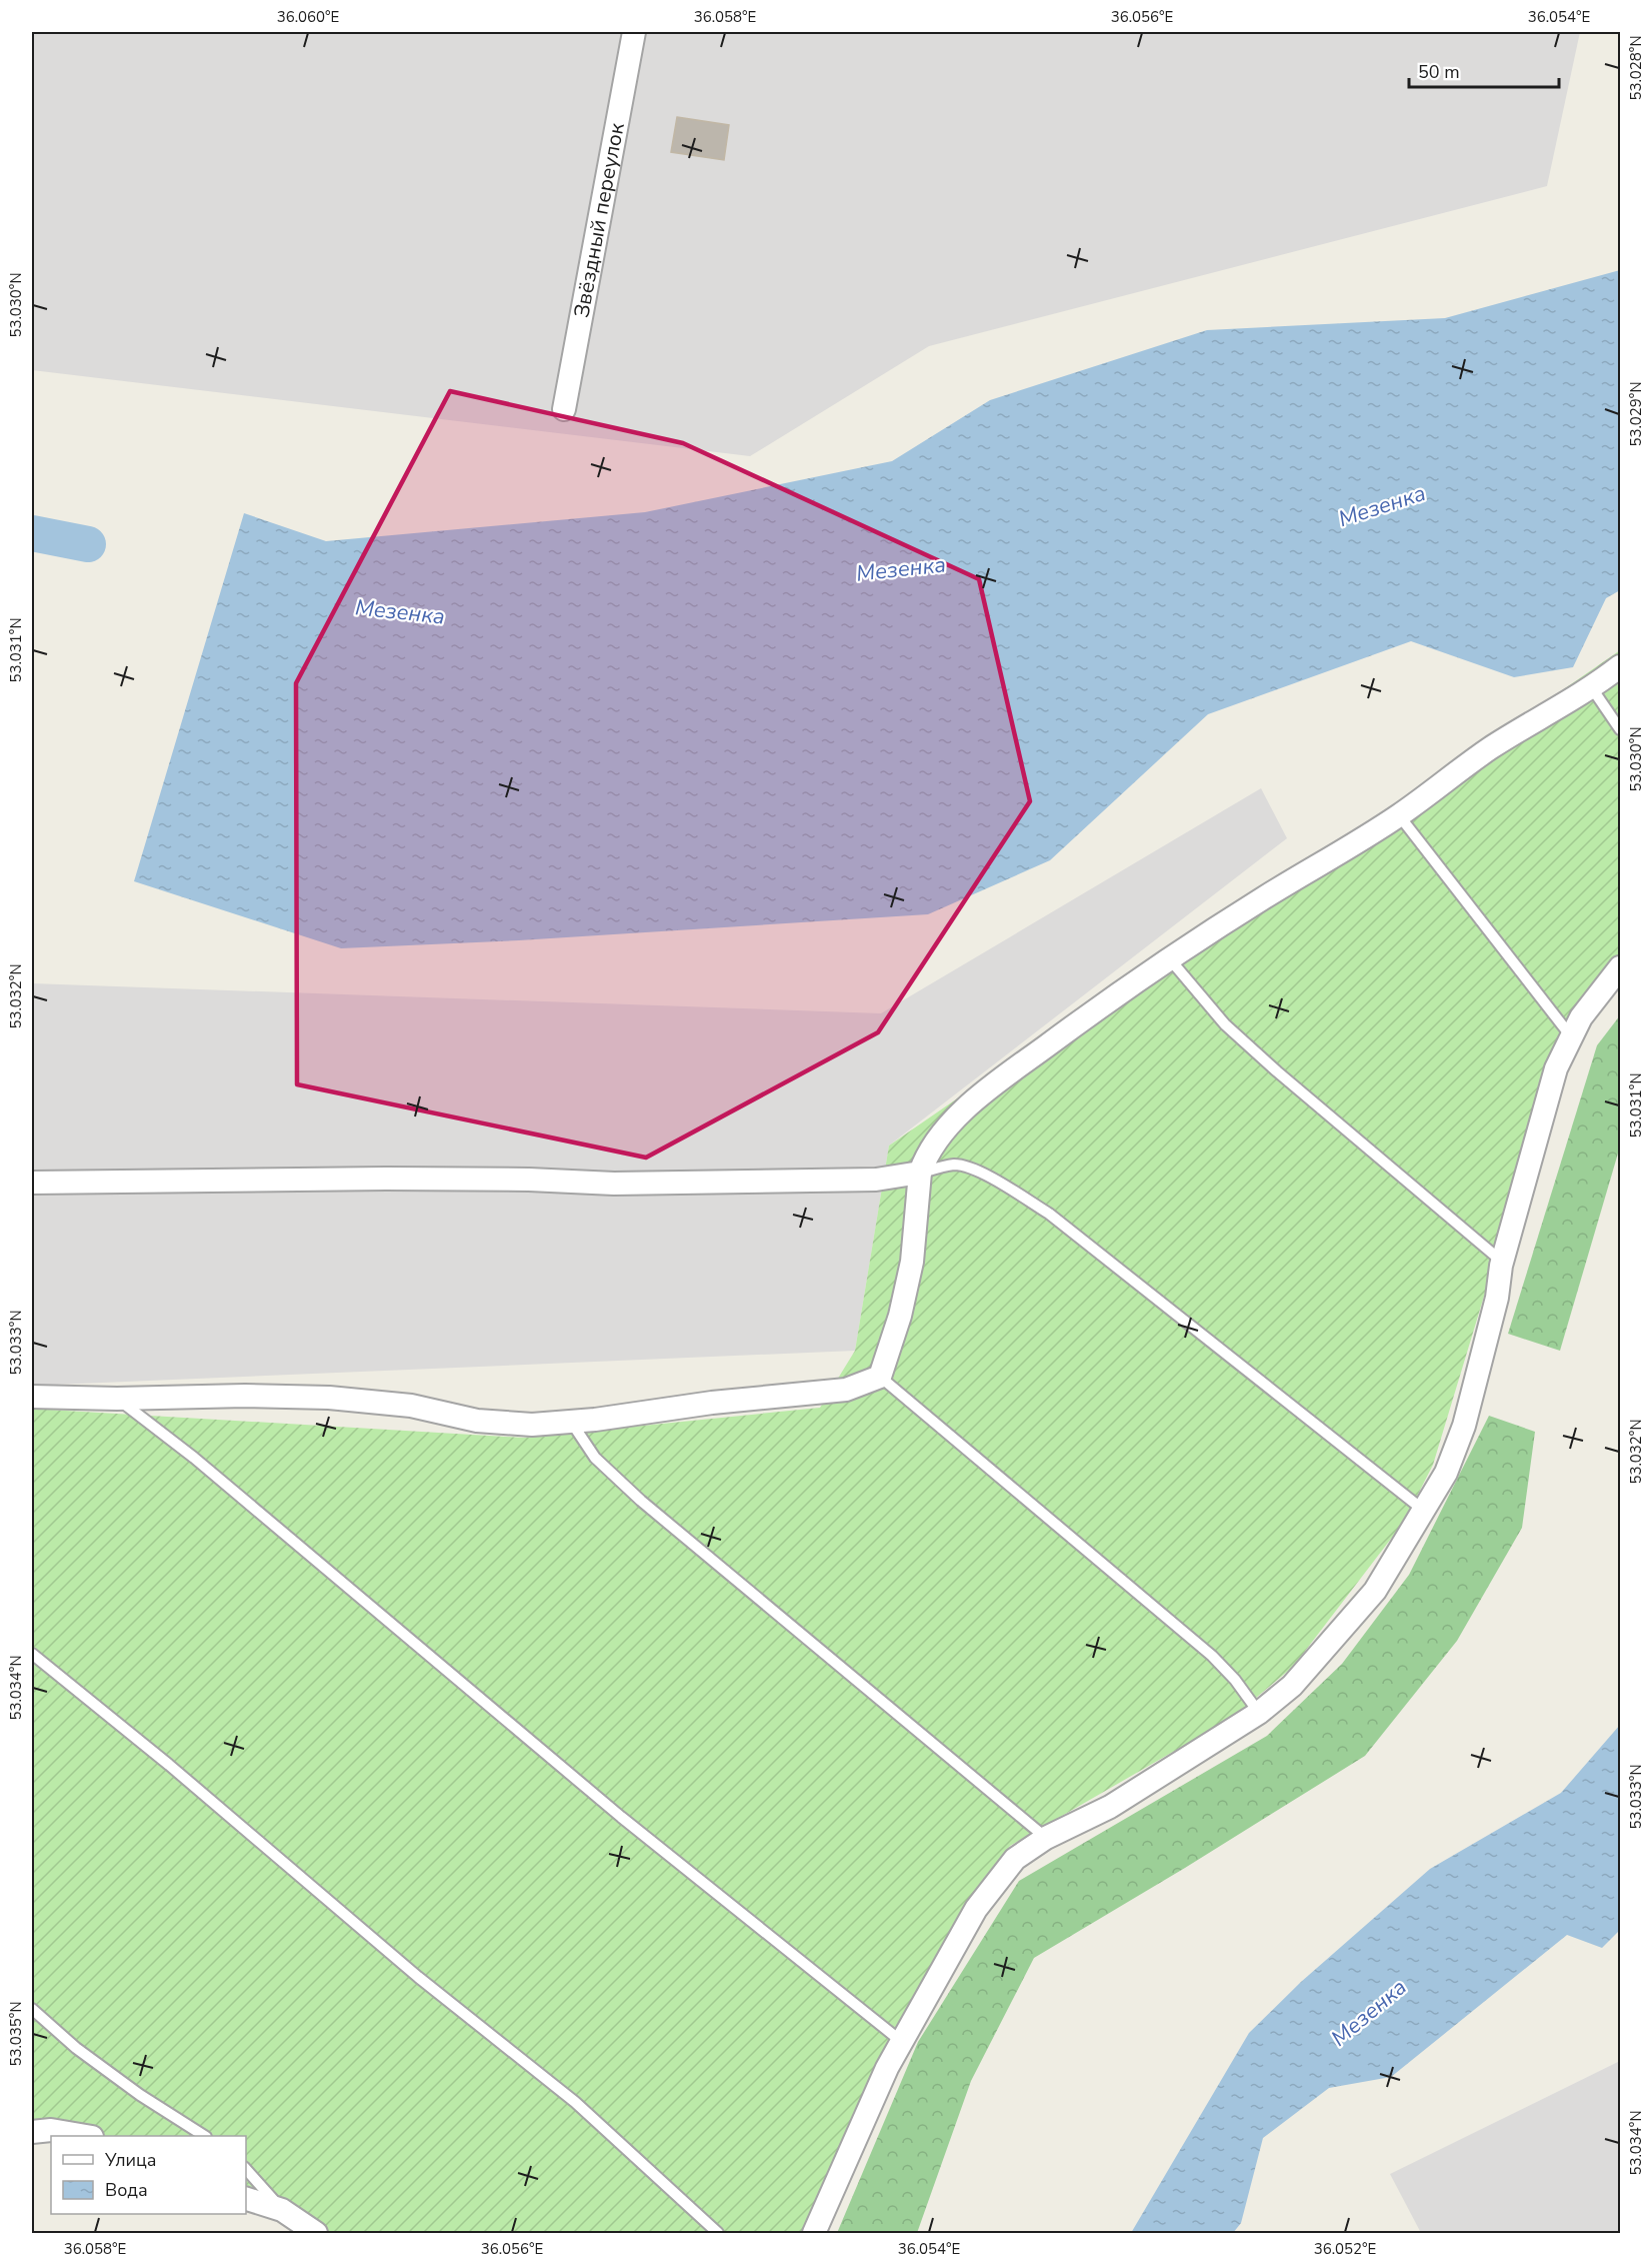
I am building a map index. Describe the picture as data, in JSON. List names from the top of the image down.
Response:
{
  "streets": {
    "street": ["Звёздный переулок"]
  },
  "water": ["Мезенка"],
  "legend": ["Улица", "Вода"],
  "scale_bar": "50 m",
  "coordinates": [
    "36.060°E",
    "36.058°E",
    "36.056°E",
    "36.054°E",
    "53.028°N",
    "53.030°N",
    "53.029°N",
    "53.031°N",
    "53.032°N",
    "53.033°N",
    "53.034°N",
    "53.035°N",
    "36.052°E"
  ]
}
